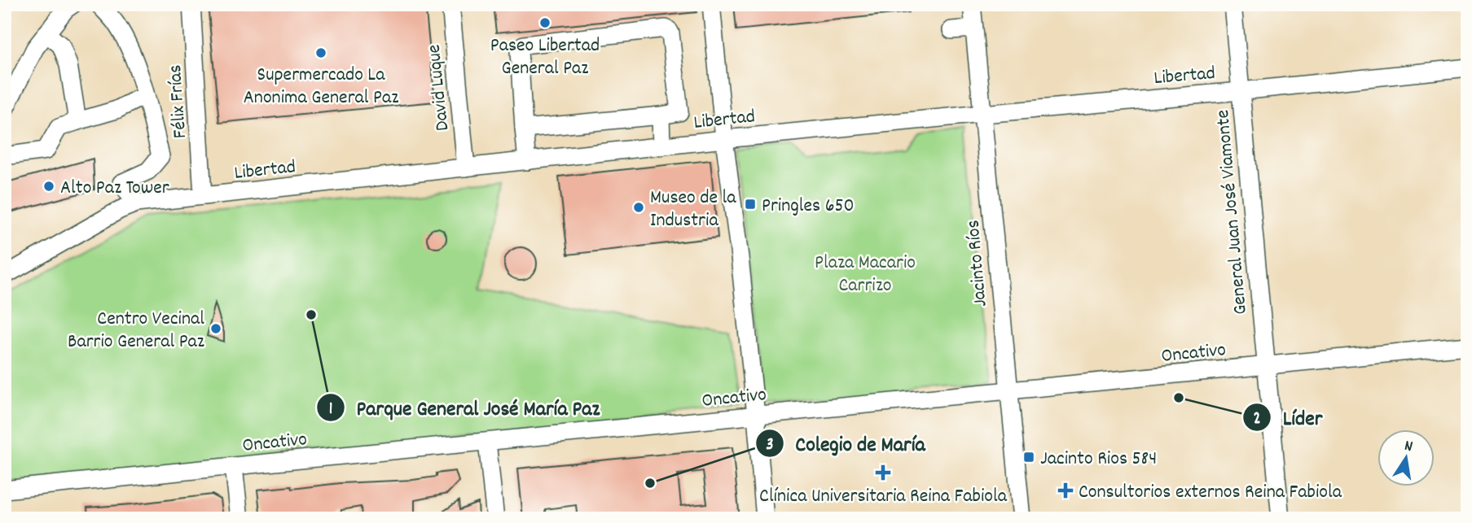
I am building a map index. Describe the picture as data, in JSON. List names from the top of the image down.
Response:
{
  "streets": {
    "street": [
      "Libertad",
      "David Luque",
      "Félix Frías",
      "General Juan José Viamonte",
      "Jacinto Ríos",
      "Oncativo"
    ]
  },
  "crossings": [
    ["Libertad", "David Luque"],
    ["Libertad", "Félix Frías"],
    ["Libertad", "General Juan José Viamonte"],
    ["Libertad", "Jacinto Ríos"],
    ["General Juan José Viamonte", "Oncativo"],
    ["Jacinto Ríos", "Oncativo"]
  ],
  "parks": ["Plaza Macario Carrizo"],
  "places": {
    "other": [
      "Paseo Libertad General Paz",
      "Supermercado La Anonima General Paz",
      "Alto Paz Tower",
      "Museo de la Industria",
      "Parque General José María Paz",
      "Centro Vecinal Barrio General Paz",
      "Líder",
      "Colegio de María"
    ],
    "transit": ["Pringles 650", "Jacinto Rios 584"],
    "health": ["Clínica Universitaria Reina Fabiola", "Consultorios externos Reina Fabiola"]
  },
  "north": "top"
}
